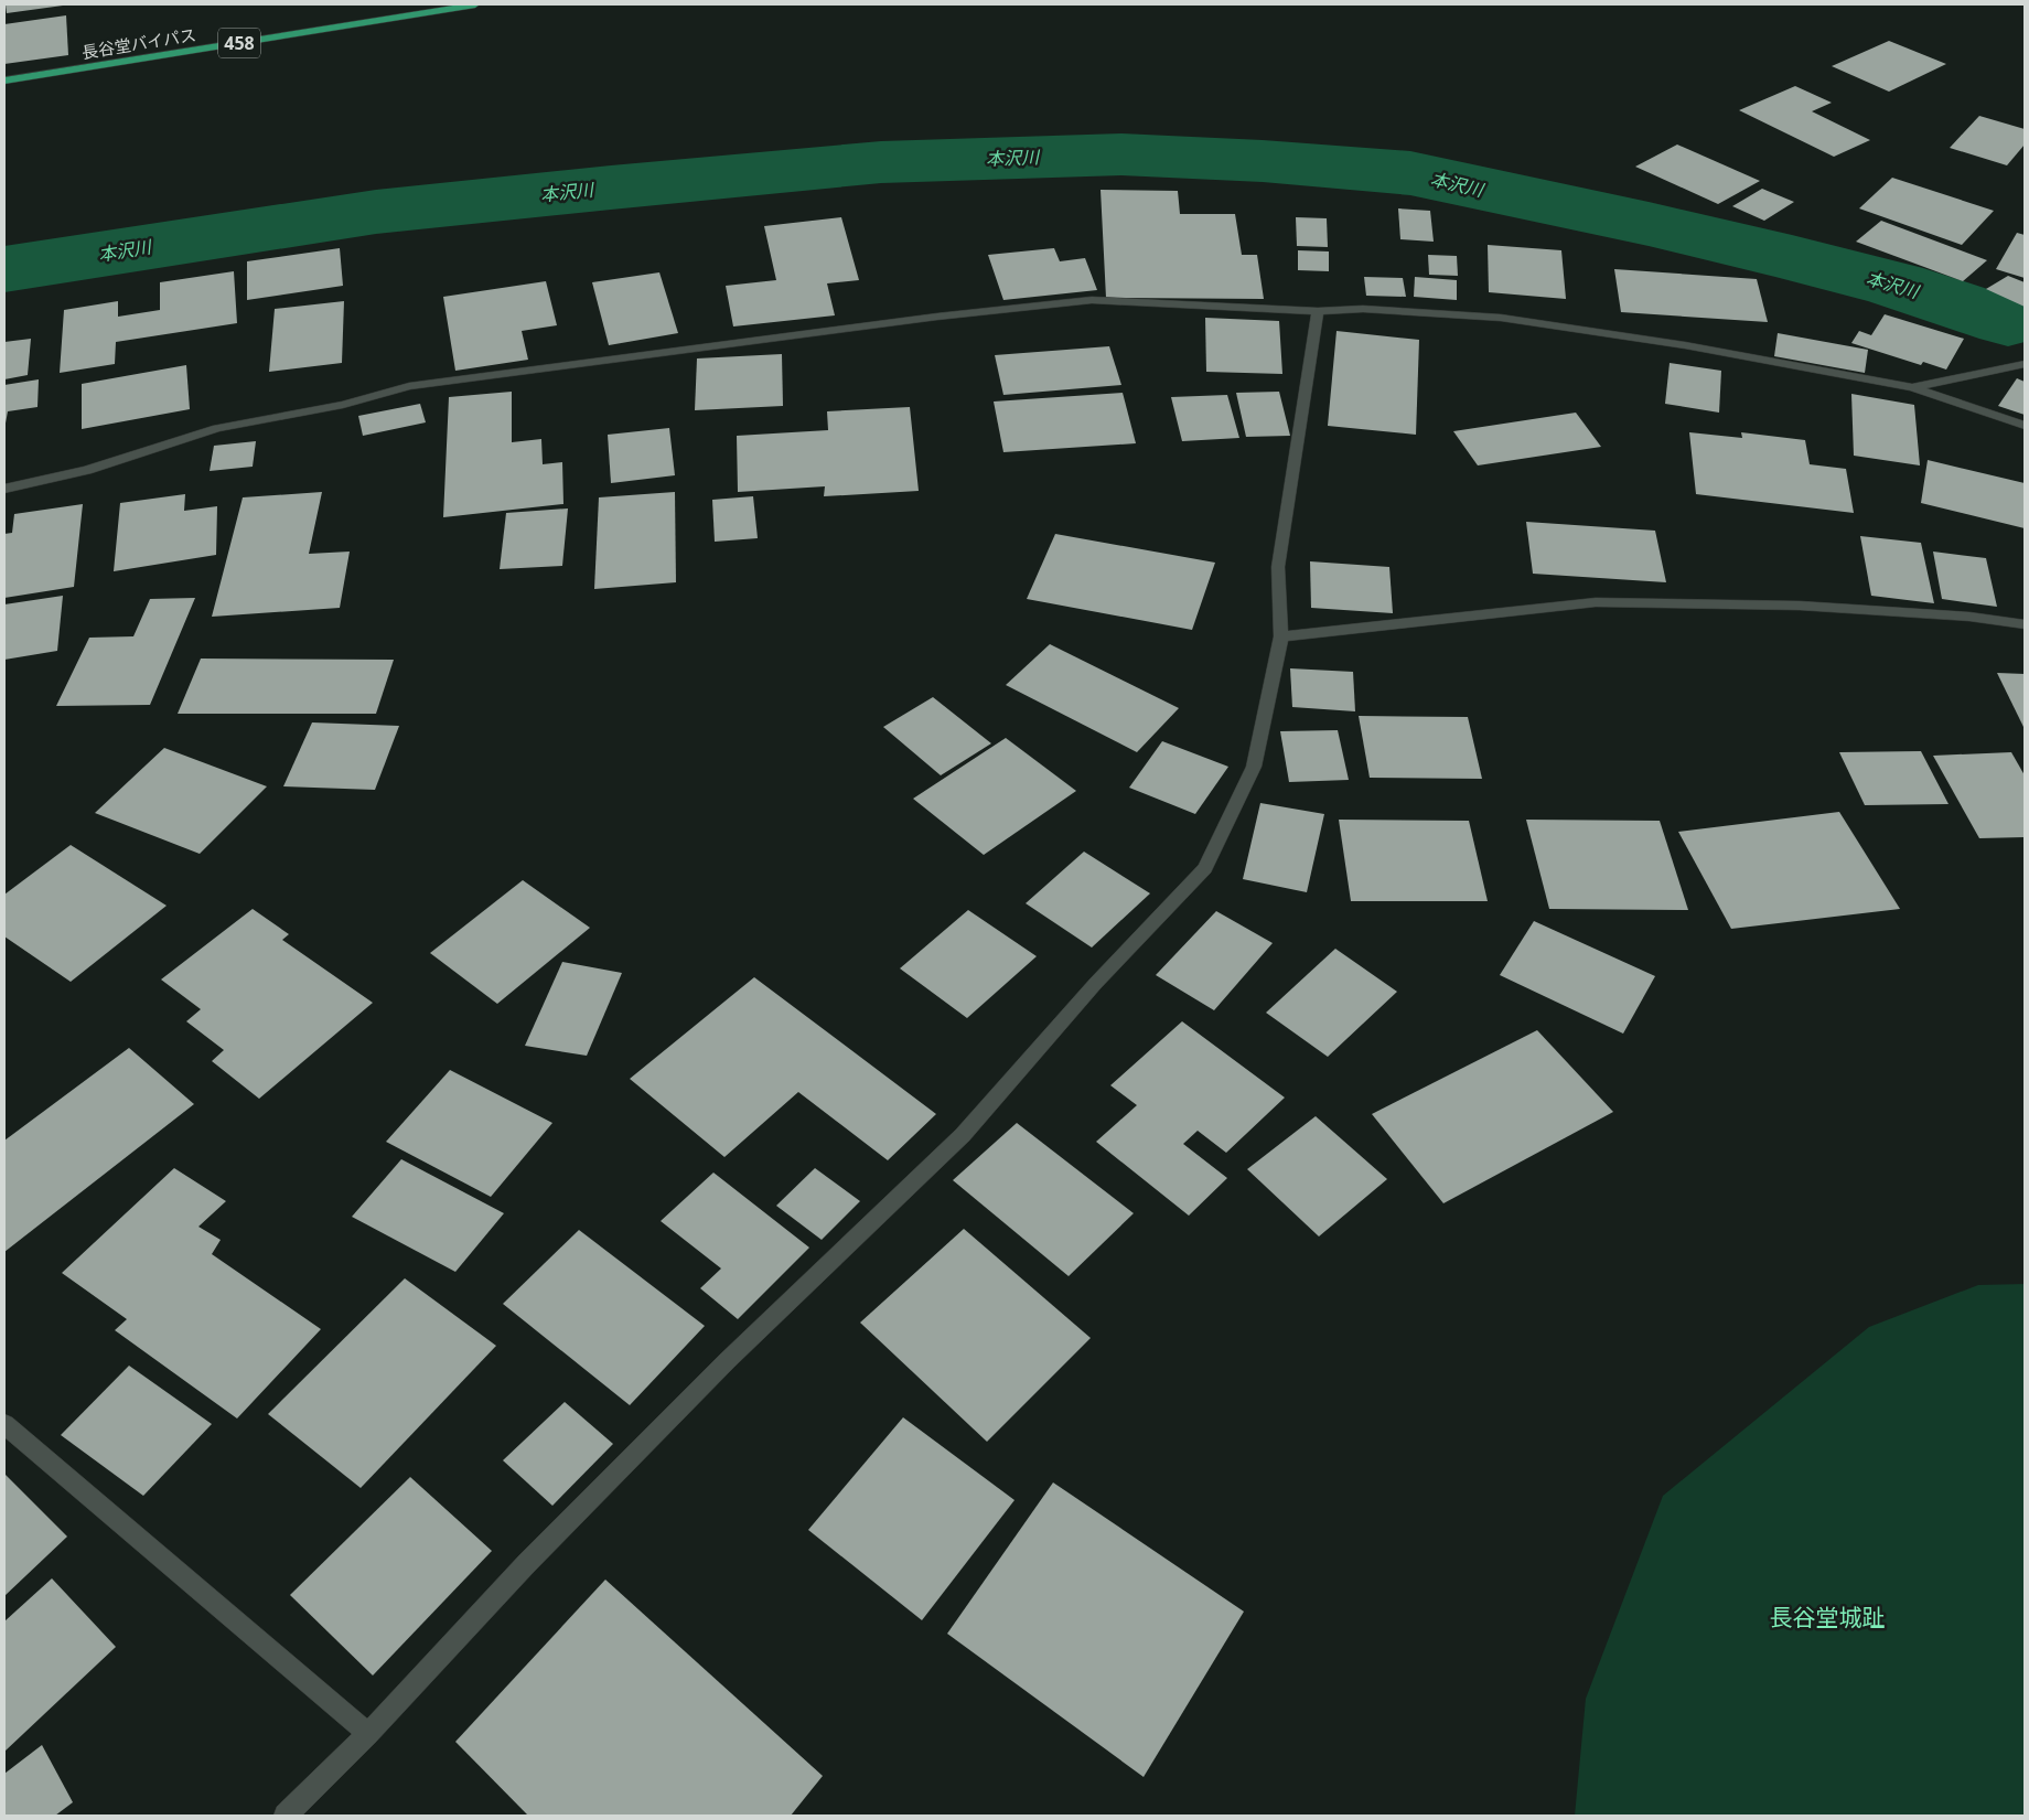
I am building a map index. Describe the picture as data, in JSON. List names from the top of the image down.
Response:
{
  "streets": {
    "highway": ["458", "長谷堂バイパス"]
  },
  "water": ["本沢川"],
  "parks": ["長谷堂城趾"]
}
